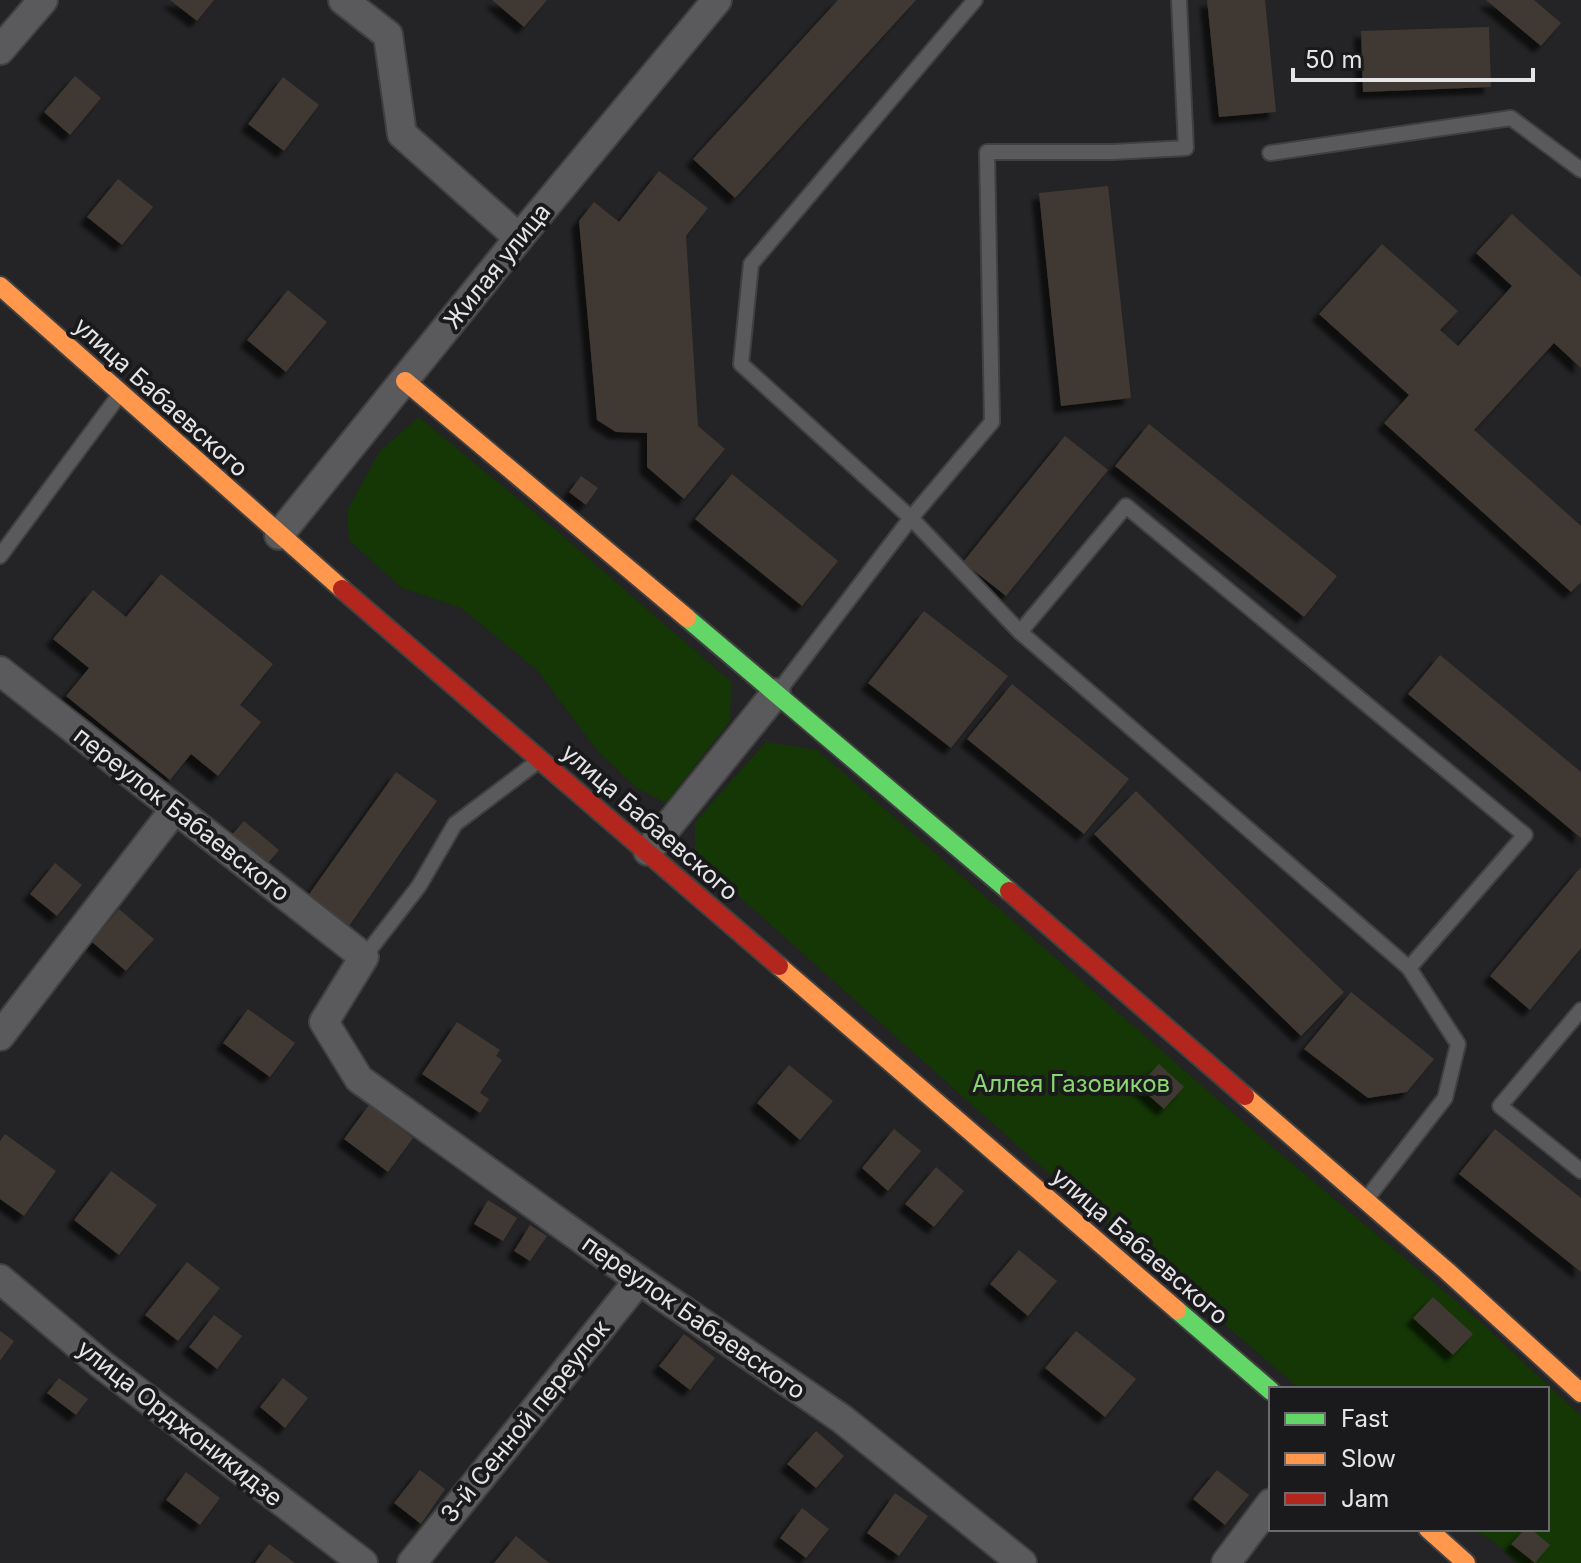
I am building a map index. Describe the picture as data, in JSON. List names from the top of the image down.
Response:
{
  "streets": {
    "main road": ["улица Бабаевского"],
    "street": [
      "Жилая улица",
      "переулок Бабаевского",
      "3-й Сенной переулок",
      "улица Орджоникидзе"
    ]
  },
  "crossings": [
    ["Жилая улица", "улица Бабаевского"],
    ["переулок Бабаевского", "3-й Сенной переулок"]
  ],
  "parks": ["Аллея Газовиков"],
  "legend": ["Fast", "Slow", "Jam"],
  "scale_bar": "50 m"
}
